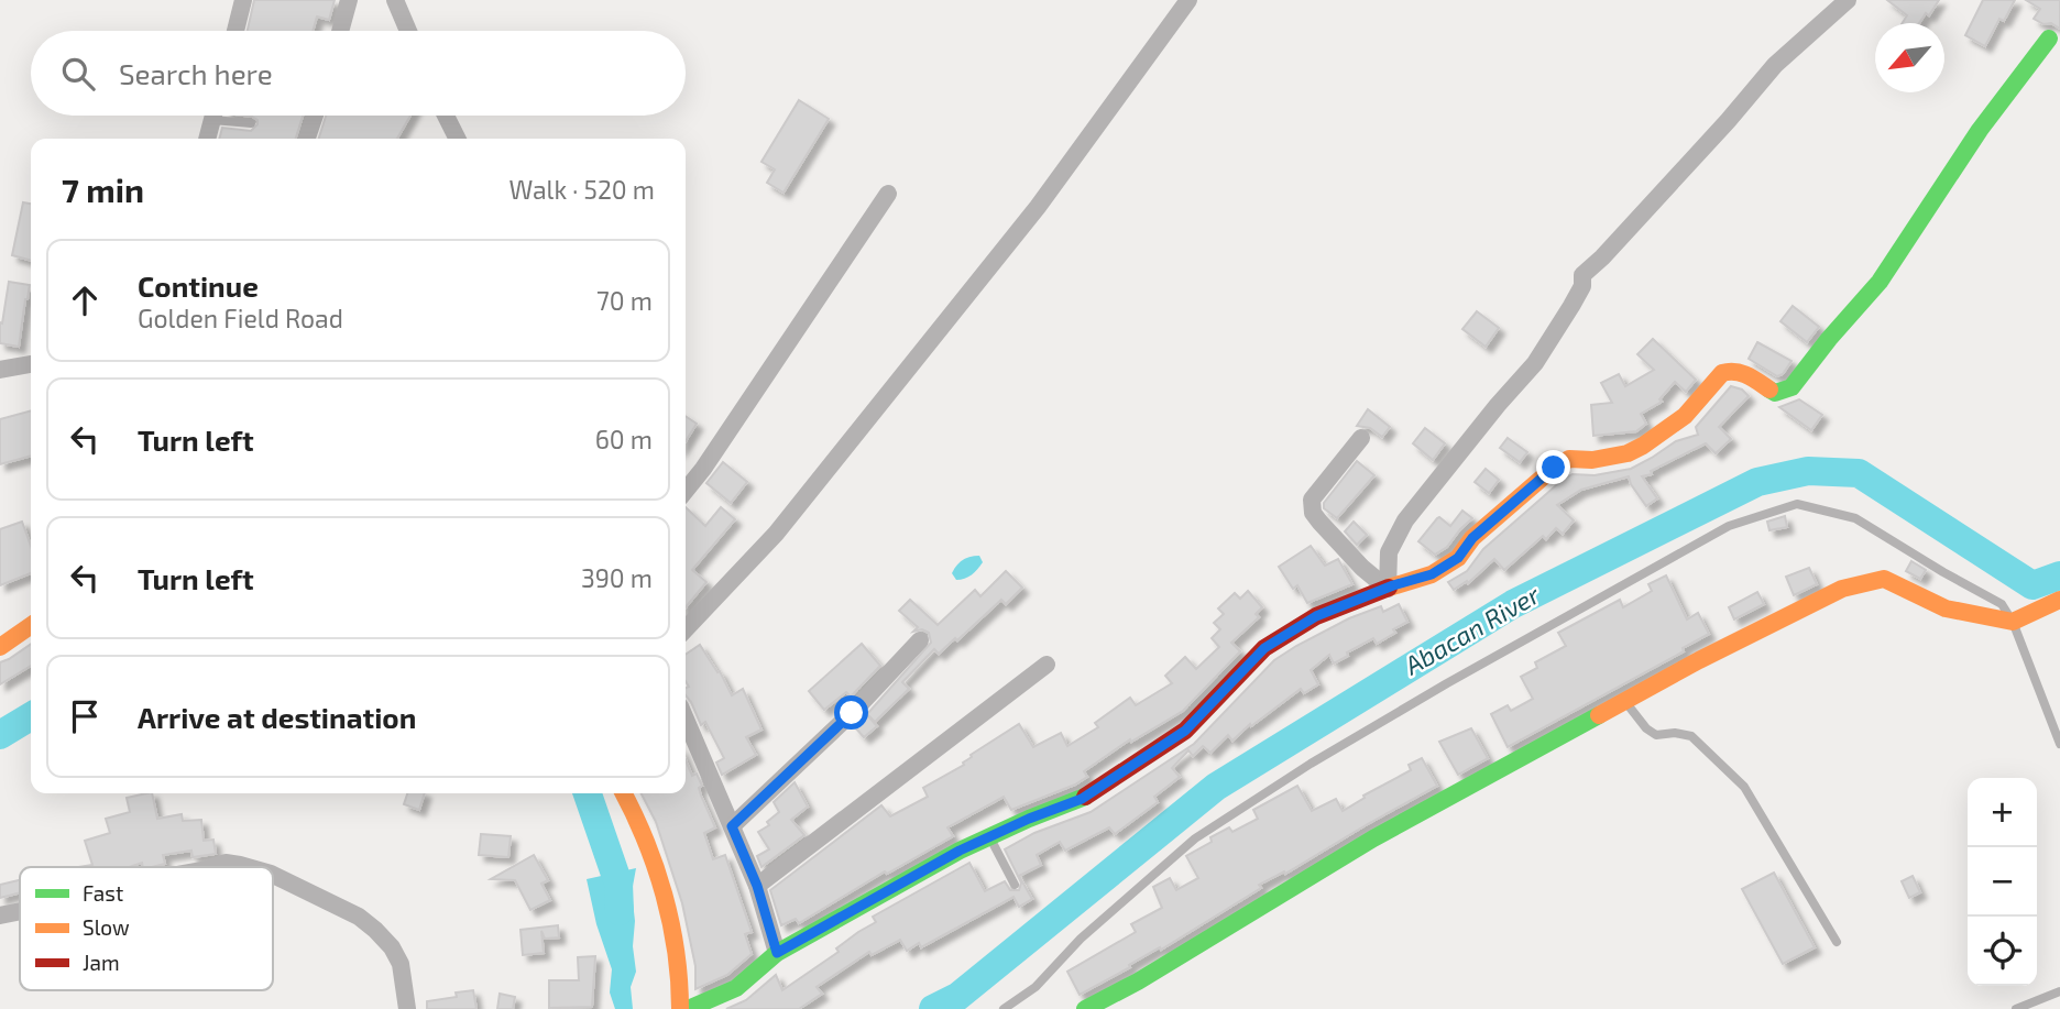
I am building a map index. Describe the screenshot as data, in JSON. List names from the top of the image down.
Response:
{
  "water": ["Abacan River"],
  "legend": ["Fast", "Slow", "Jam"],
  "north": "bottom left",
  "page": {
    "search": "Search here",
    "heading": ["7 min", "Walk · 520 m"],
    "list": [
      ["Continue", "Golden Field Road", "70 m"],
      ["Turn left", "60 m"],
      ["Turn left", "390 m"],
      "Arrive at destination"
    ],
    "map_buttons": ["+", "−"]
  }
}
